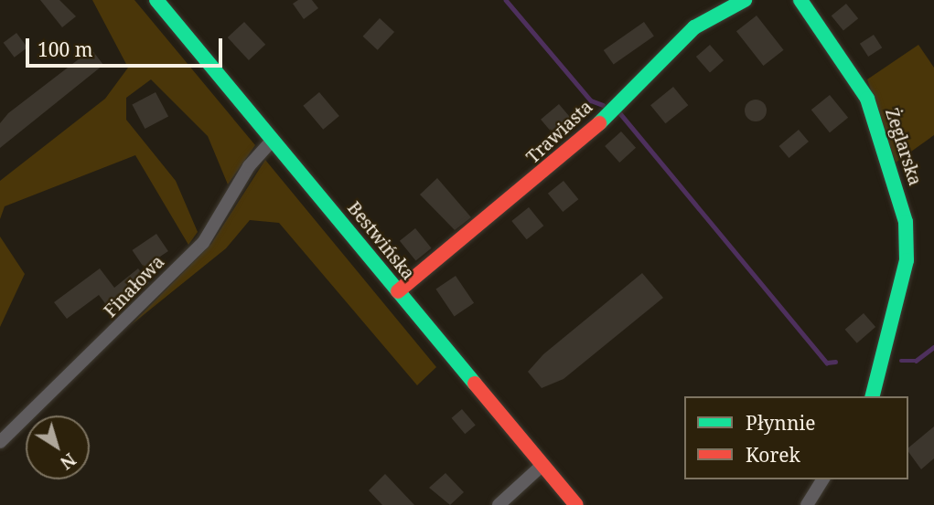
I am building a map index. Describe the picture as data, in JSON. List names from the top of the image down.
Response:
{
  "streets": {
    "street": [
      "Trawiasta",
      "Żeglarska",
      "Bestwińska",
      "Finałowa"
    ]
  },
  "crossings": [
    ["Trawiasta", "Bestwińska"],
    ["Bestwińska", "Finałowa"]
  ],
  "legend": ["Płynnie", "Korek"],
  "scale_bar": "100 m",
  "north": "bottom right"
}
